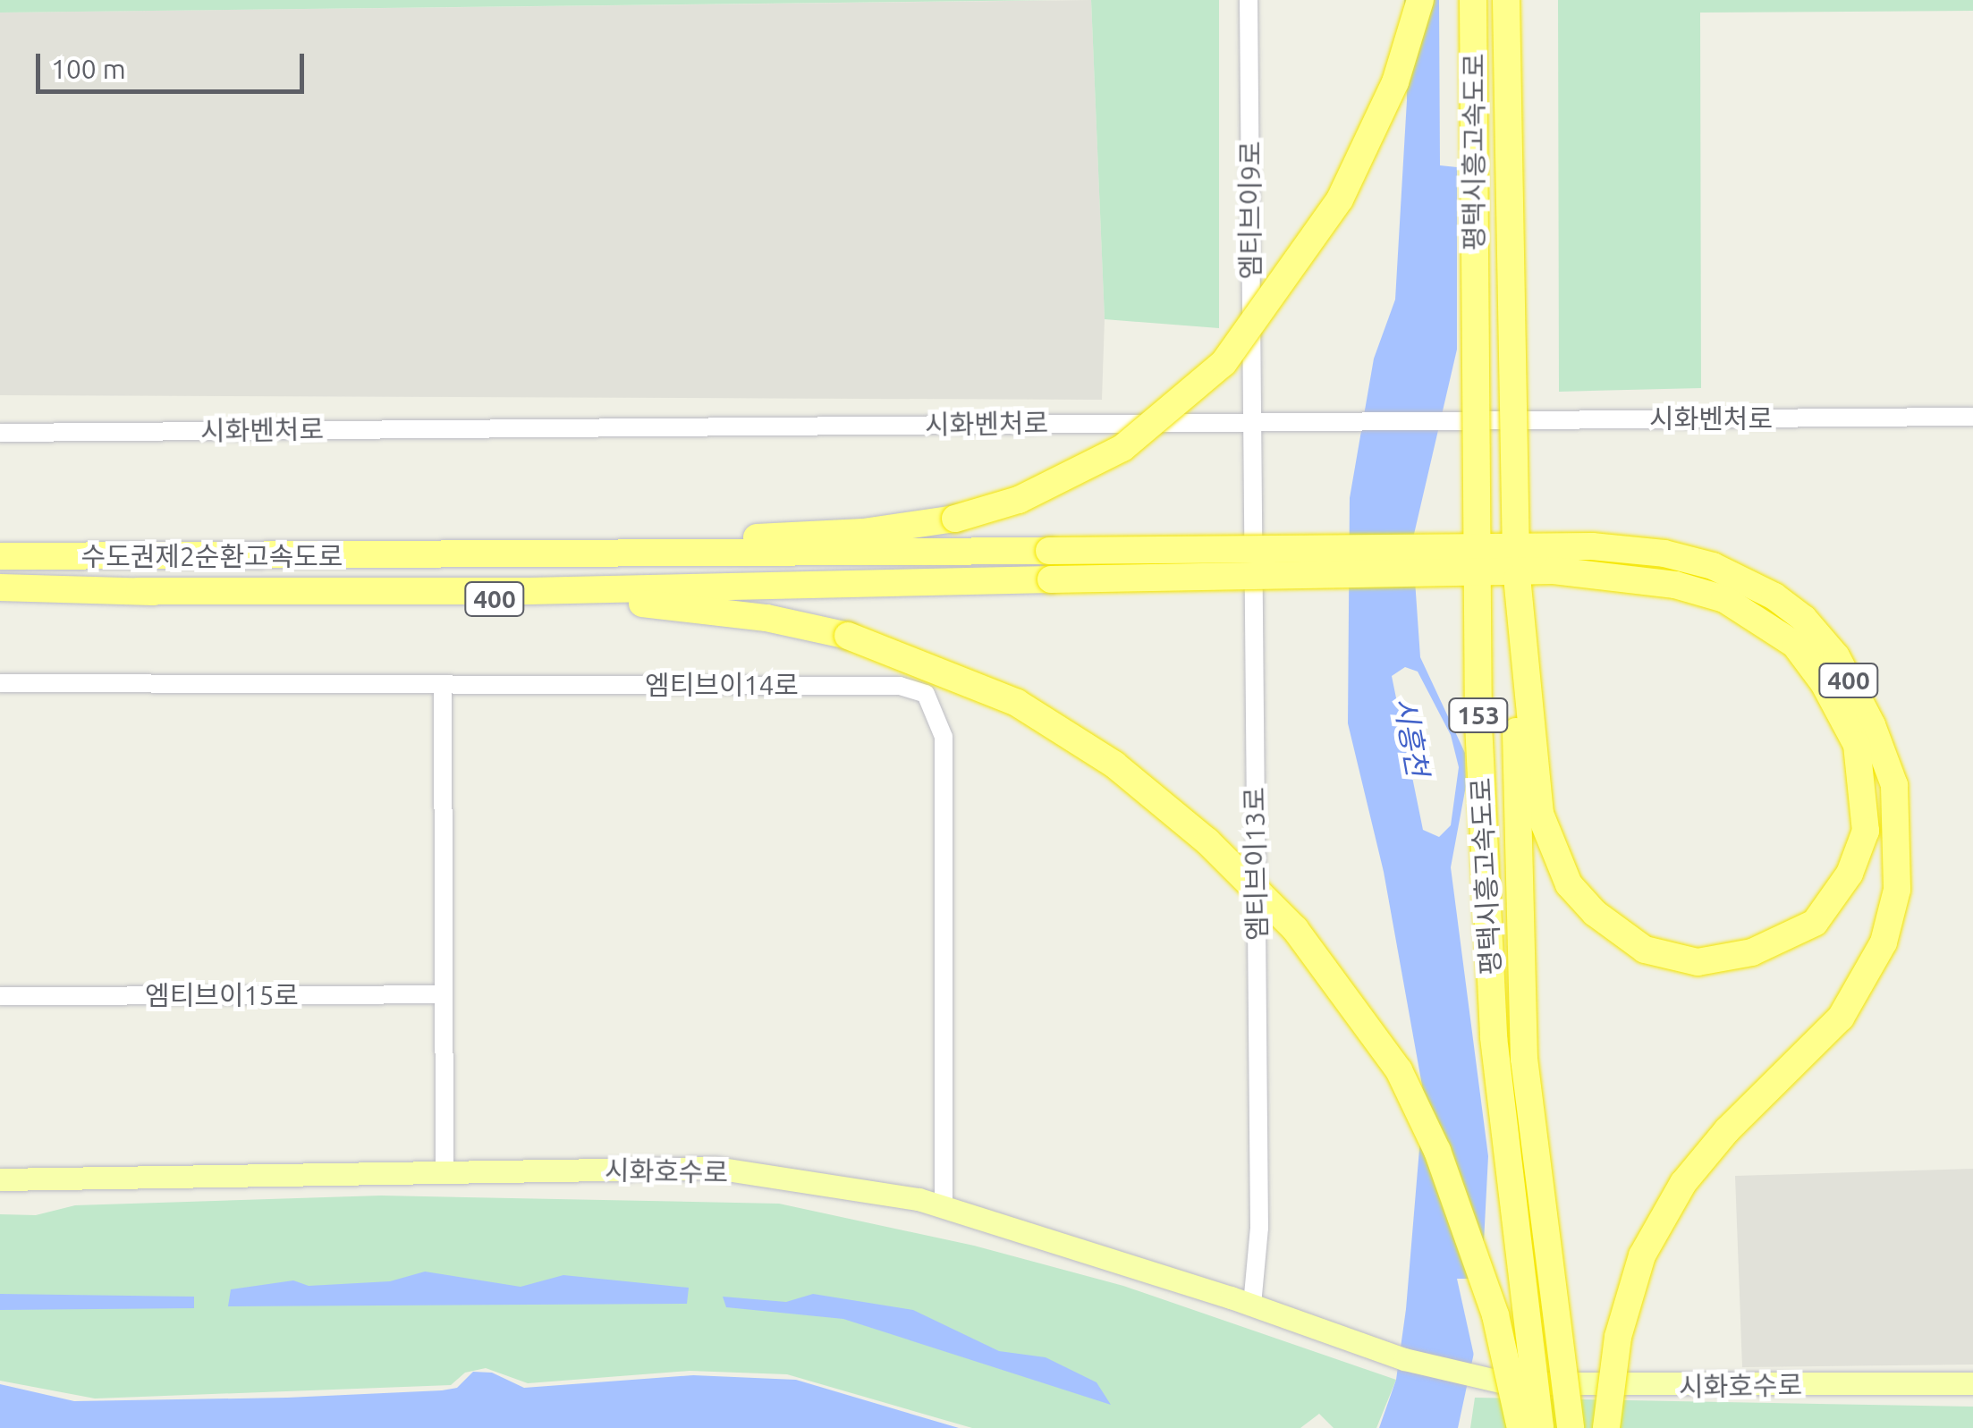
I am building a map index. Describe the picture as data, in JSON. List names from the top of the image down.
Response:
{
  "streets": {
    "highway": [
      "평택시흥고속도로",
      "수도권제2순환고속도로",
      "400",
      "153"
    ],
    "main road": ["시화호수로"],
    "street": [
      "엠티브이9로",
      "시화벤처로",
      "엠티브이14로",
      "엠티브이13로",
      "엠티브이15로"
    ]
  },
  "crossings": [
    ["엠티브이9로", "시화벤처로"],
    ["엠티브이9로", "엠티브이13로"],
    ["시화벤처로", "엠티브이13로"],
    ["수도권제2순환고속도로", "400"],
    ["엠티브이14로", "시화호수로"],
    ["엠티브이13로", "시화호수로"]
  ],
  "water": ["시흥천"],
  "scale_bar": "100 m"
}
